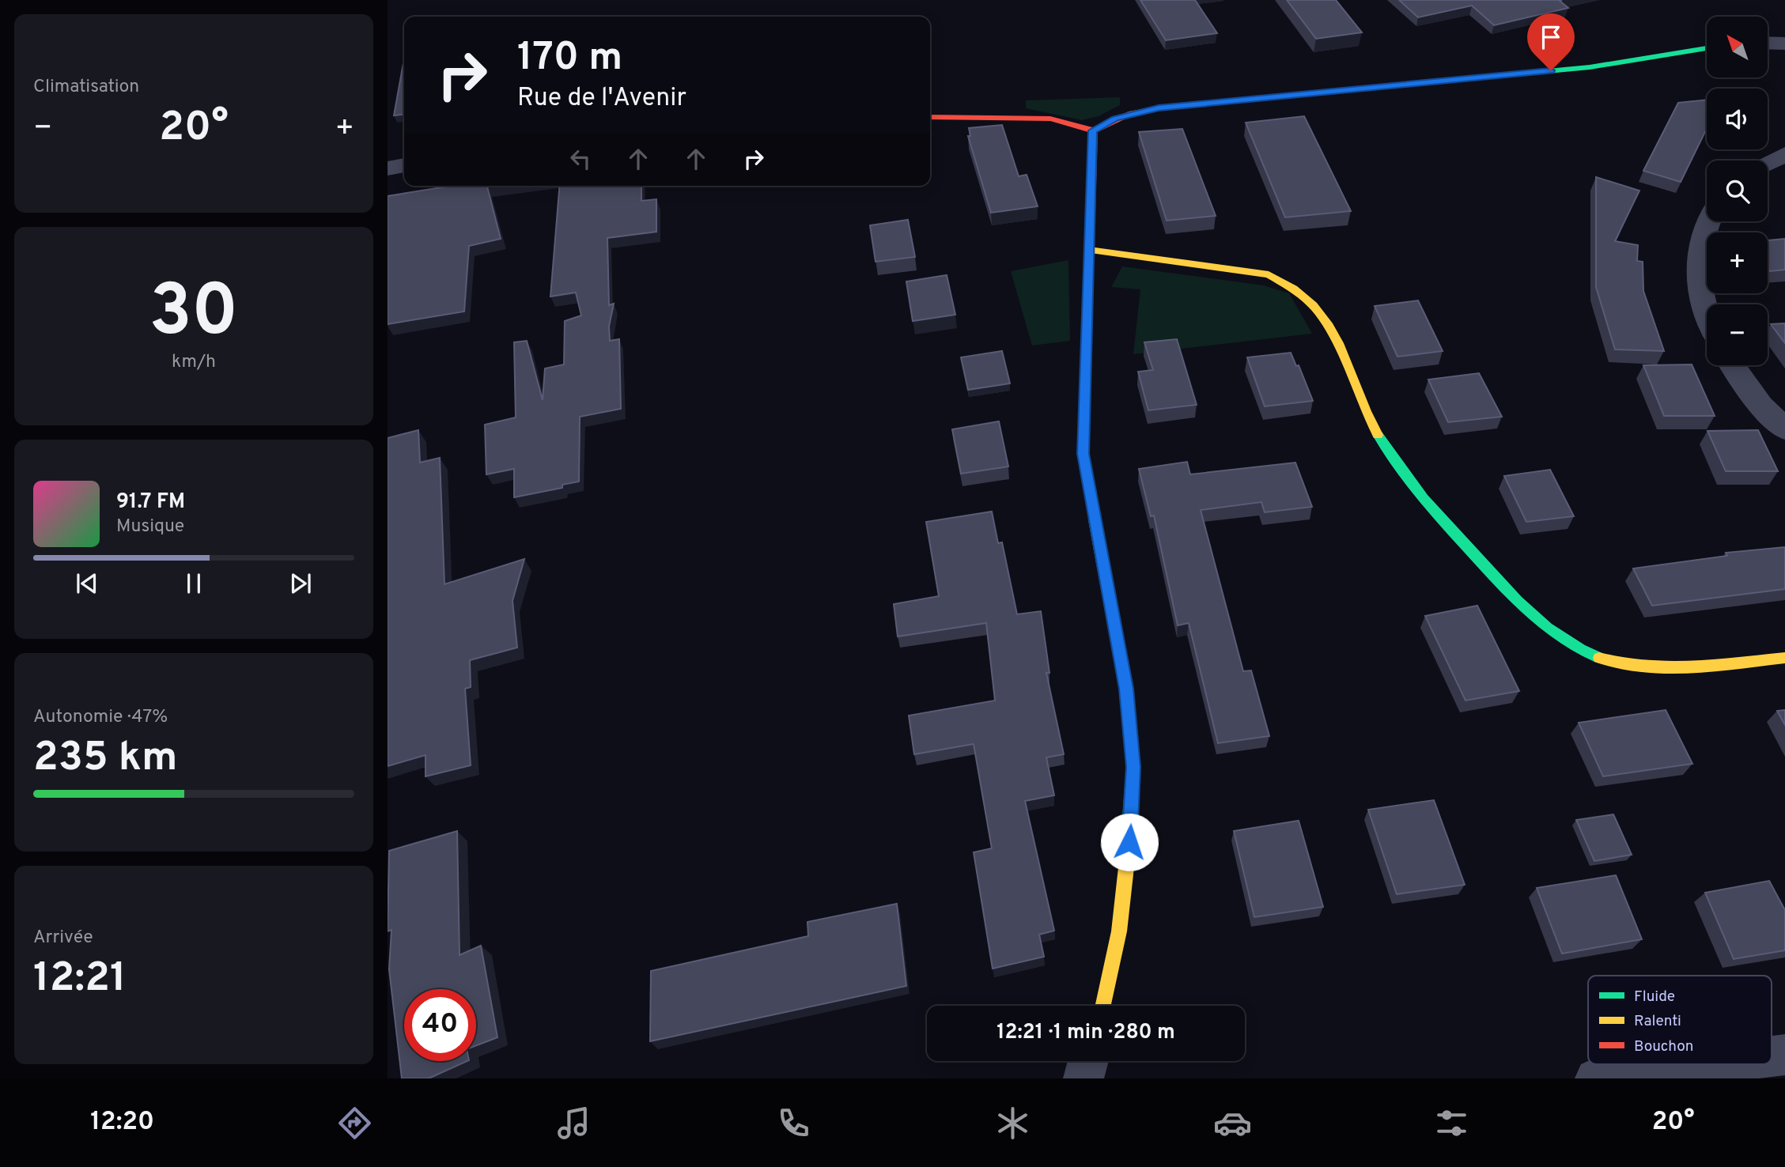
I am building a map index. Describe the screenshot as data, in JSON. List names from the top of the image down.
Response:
{
  "legend": ["Fluide", "Ralenti", "Bouchon"],
  "north": "top left",
  "page": {
    "tile": [
      "Climatisation",
      ["30", "km/h"],
      ["Autonomie · 47%", "235 km"],
      ["Arrivée", "12:21"]
    ],
    "map_buttons": ["+", "−"],
    "turn": ["170 m", "Rue de l'Avenir"],
    "heat": ["−", "20°", "+"],
    "song": ["91.7 FM", "Musique"],
    "limit": "40",
    "trip": "12:21 · 1 min · 280 m",
    "tabs": ["12:20", "20°"]
  }
}
